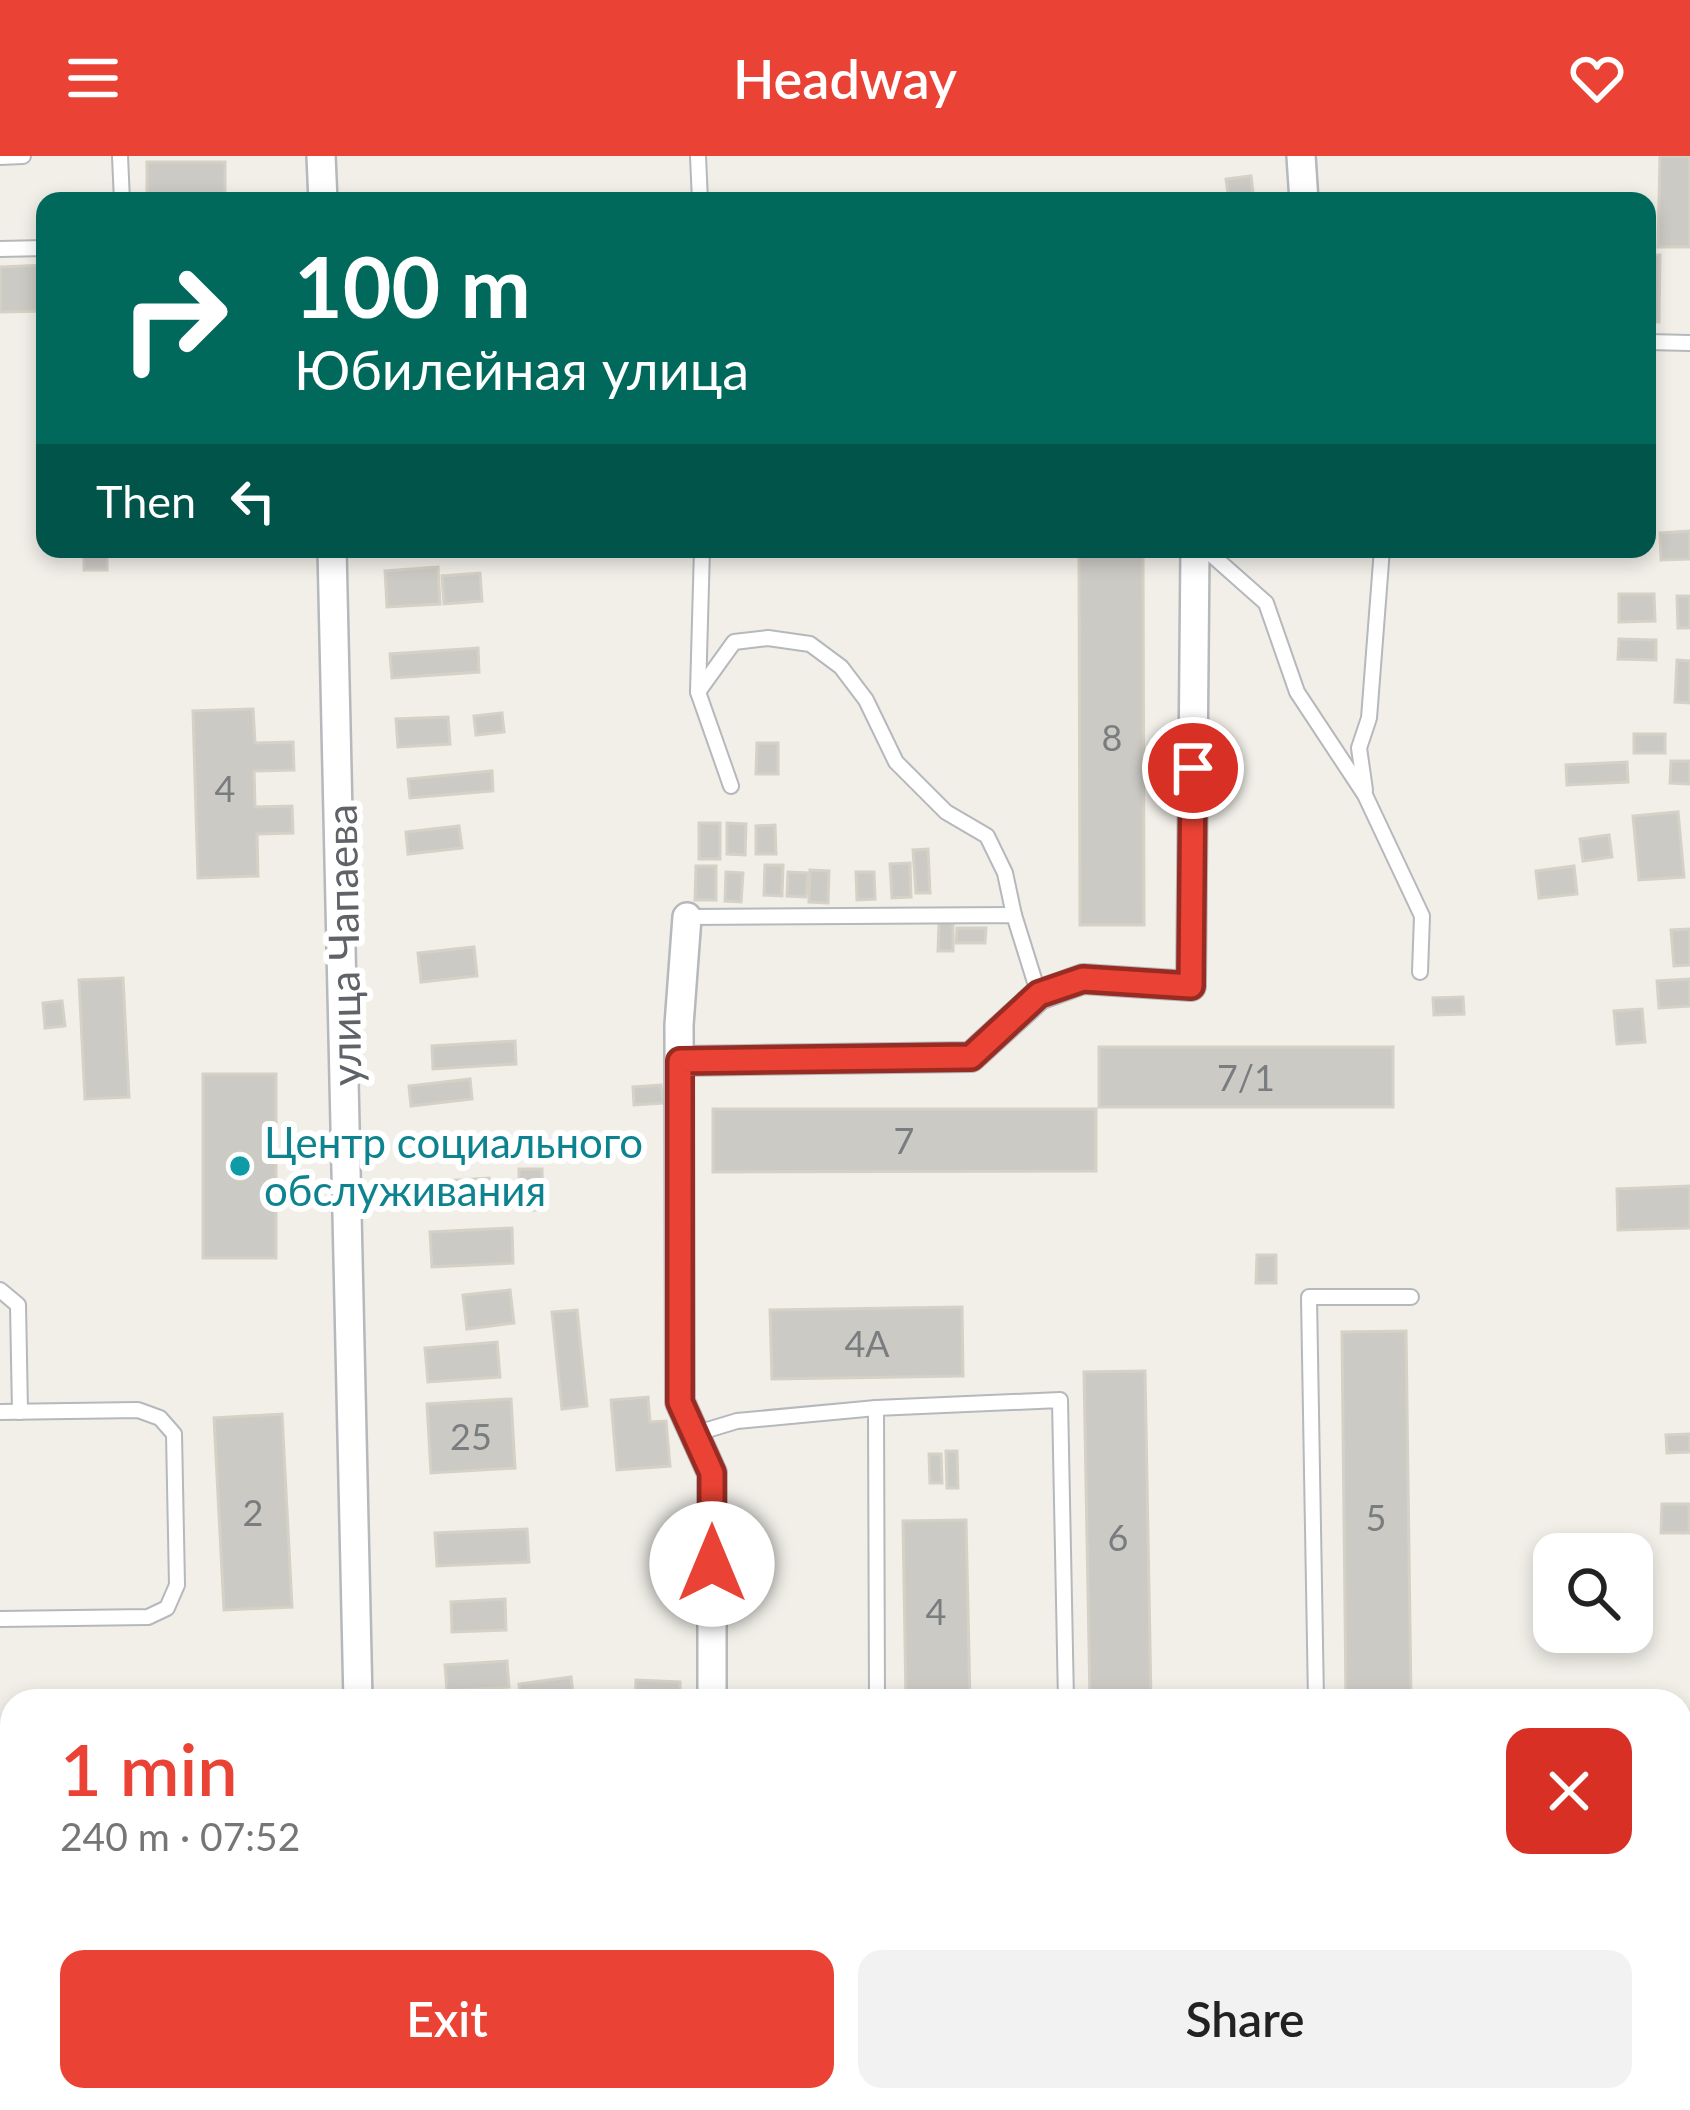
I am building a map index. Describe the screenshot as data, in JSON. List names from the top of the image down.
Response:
{
  "streets": {
    "street": ["улица Чапаева"]
  },
  "places": ["Центр социального обслуживания"],
  "house_numbers": [
    "8",
    "4",
    "7/1",
    "7",
    "4А",
    "25",
    "2",
    "5",
    "6",
    "4"
  ],
  "page": {
    "header": "Headway",
    "turn": ["100 m", "Юбилейная улица"],
    "then": "Then",
    "heading": ["1 min", "240 m · 07:52"],
    "buttons": ["Exit", "Share"]
  }
}
